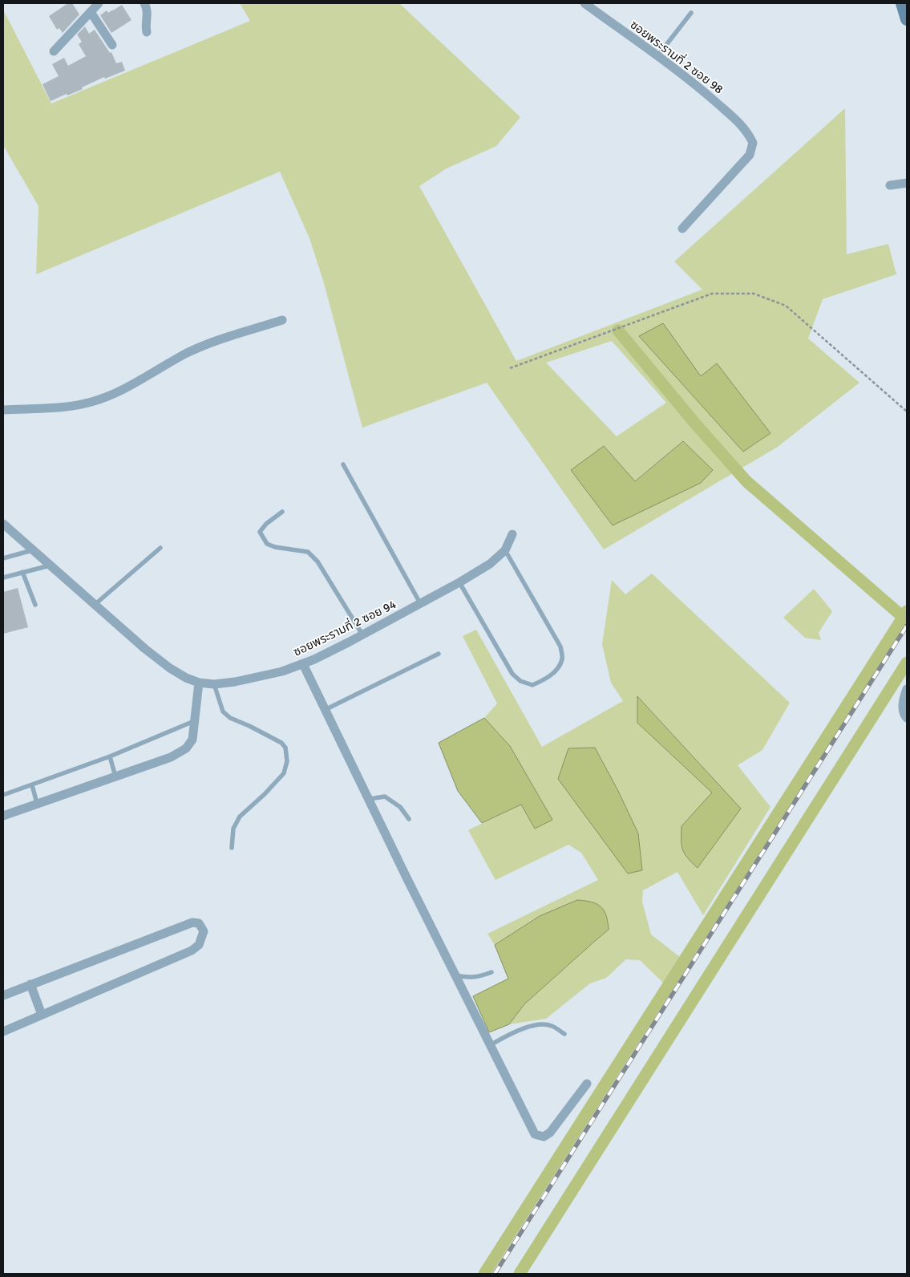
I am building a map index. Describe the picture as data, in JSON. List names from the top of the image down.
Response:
{
  "streets": {
    "street": ["ซอยพระรามที่ 2 ซอย 98", "ซอยพระรามที่ 2 ซอย 94"]
  }
}
